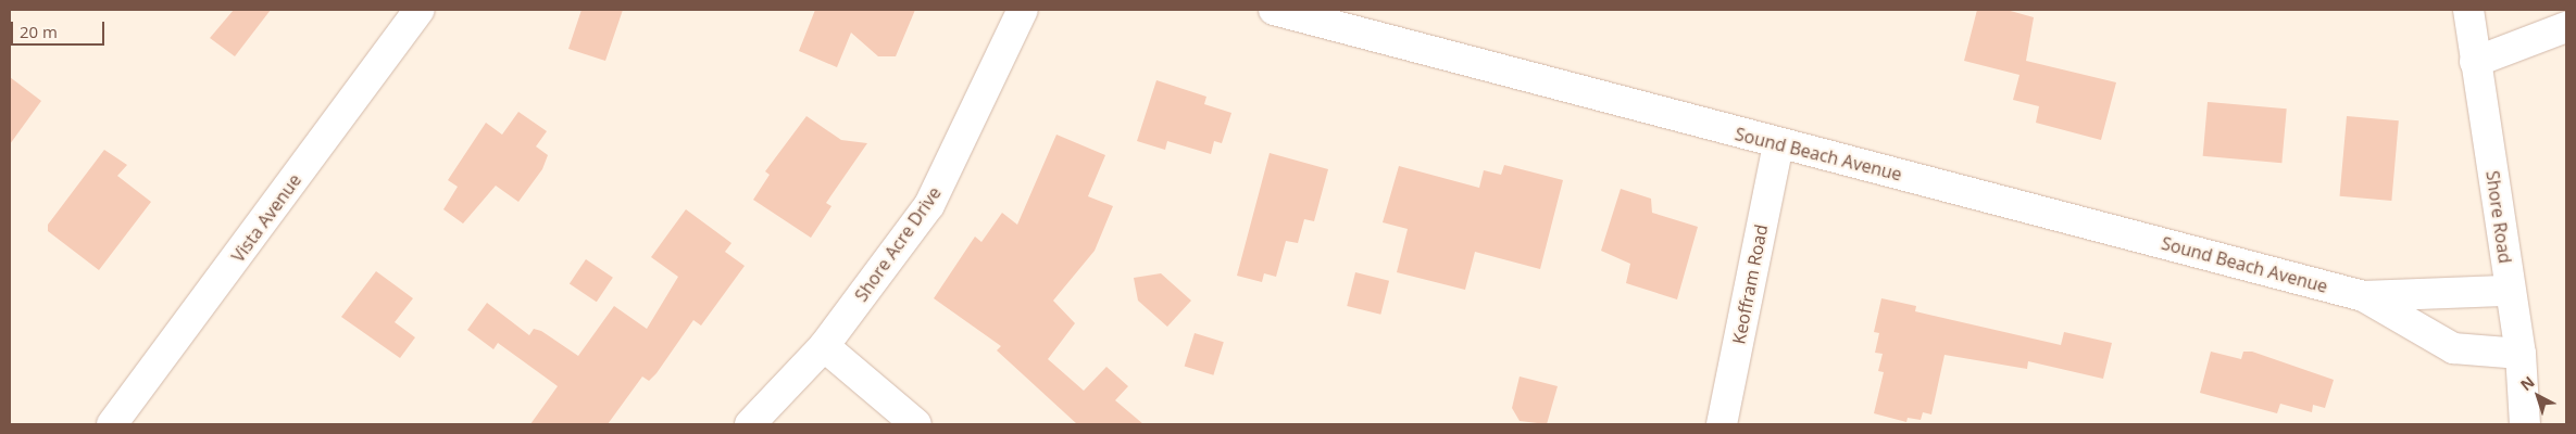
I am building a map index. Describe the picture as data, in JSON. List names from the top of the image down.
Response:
{
  "streets": {
    "street": [
      "Sound Beach Avenue",
      "Shore Road",
      "Vista Avenue",
      "Shore Acre Drive",
      "Keoffram Road"
    ]
  },
  "crossings": [
    ["Sound Beach Avenue", "Shore Road"],
    ["Sound Beach Avenue", "Keoffram Road"]
  ],
  "scale_bar": "20 m",
  "north": "top left"
}
